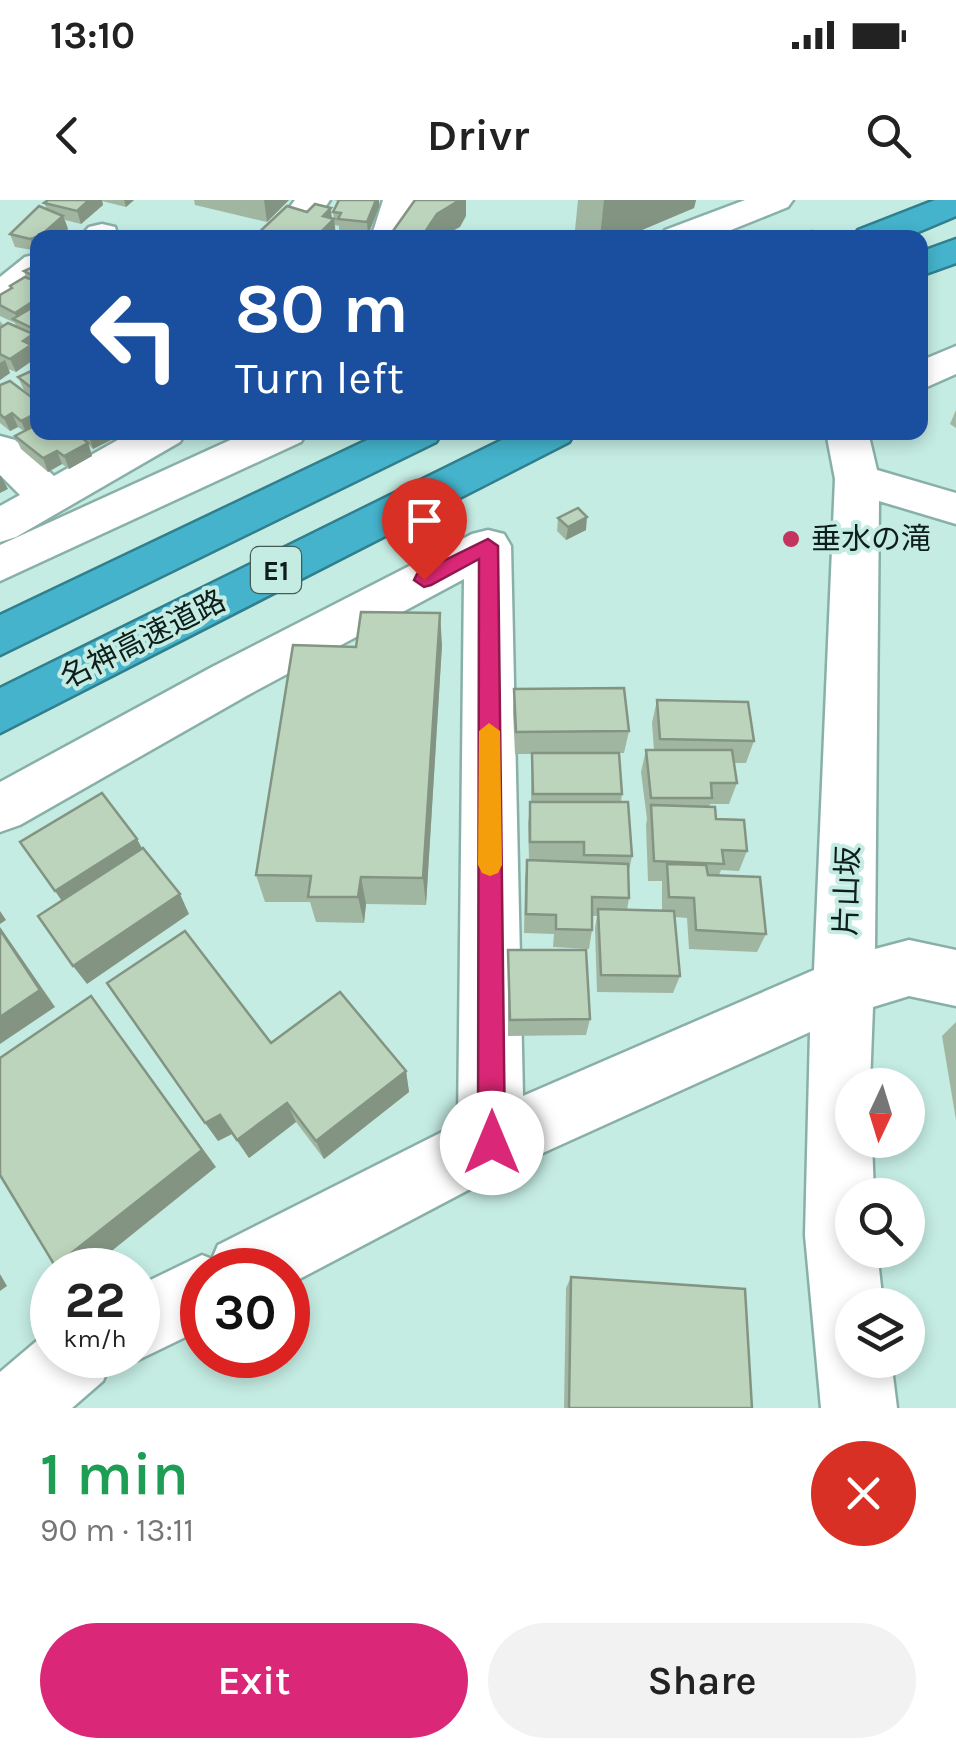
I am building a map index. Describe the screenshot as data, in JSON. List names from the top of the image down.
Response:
{
  "streets": {
    "highway": ["E1", "名神高速道路"],
    "street": ["片山坂"]
  },
  "places": ["垂水の滝"],
  "north": "bottom",
  "page": {
    "status": "13:10",
    "header": "Drivr",
    "turn": ["80 m", "Turn left"],
    "speed": "22 km/h",
    "limit": "30",
    "heading": ["1 min", "90 m · 13:11"],
    "buttons": ["Exit", "Share"]
  }
}
